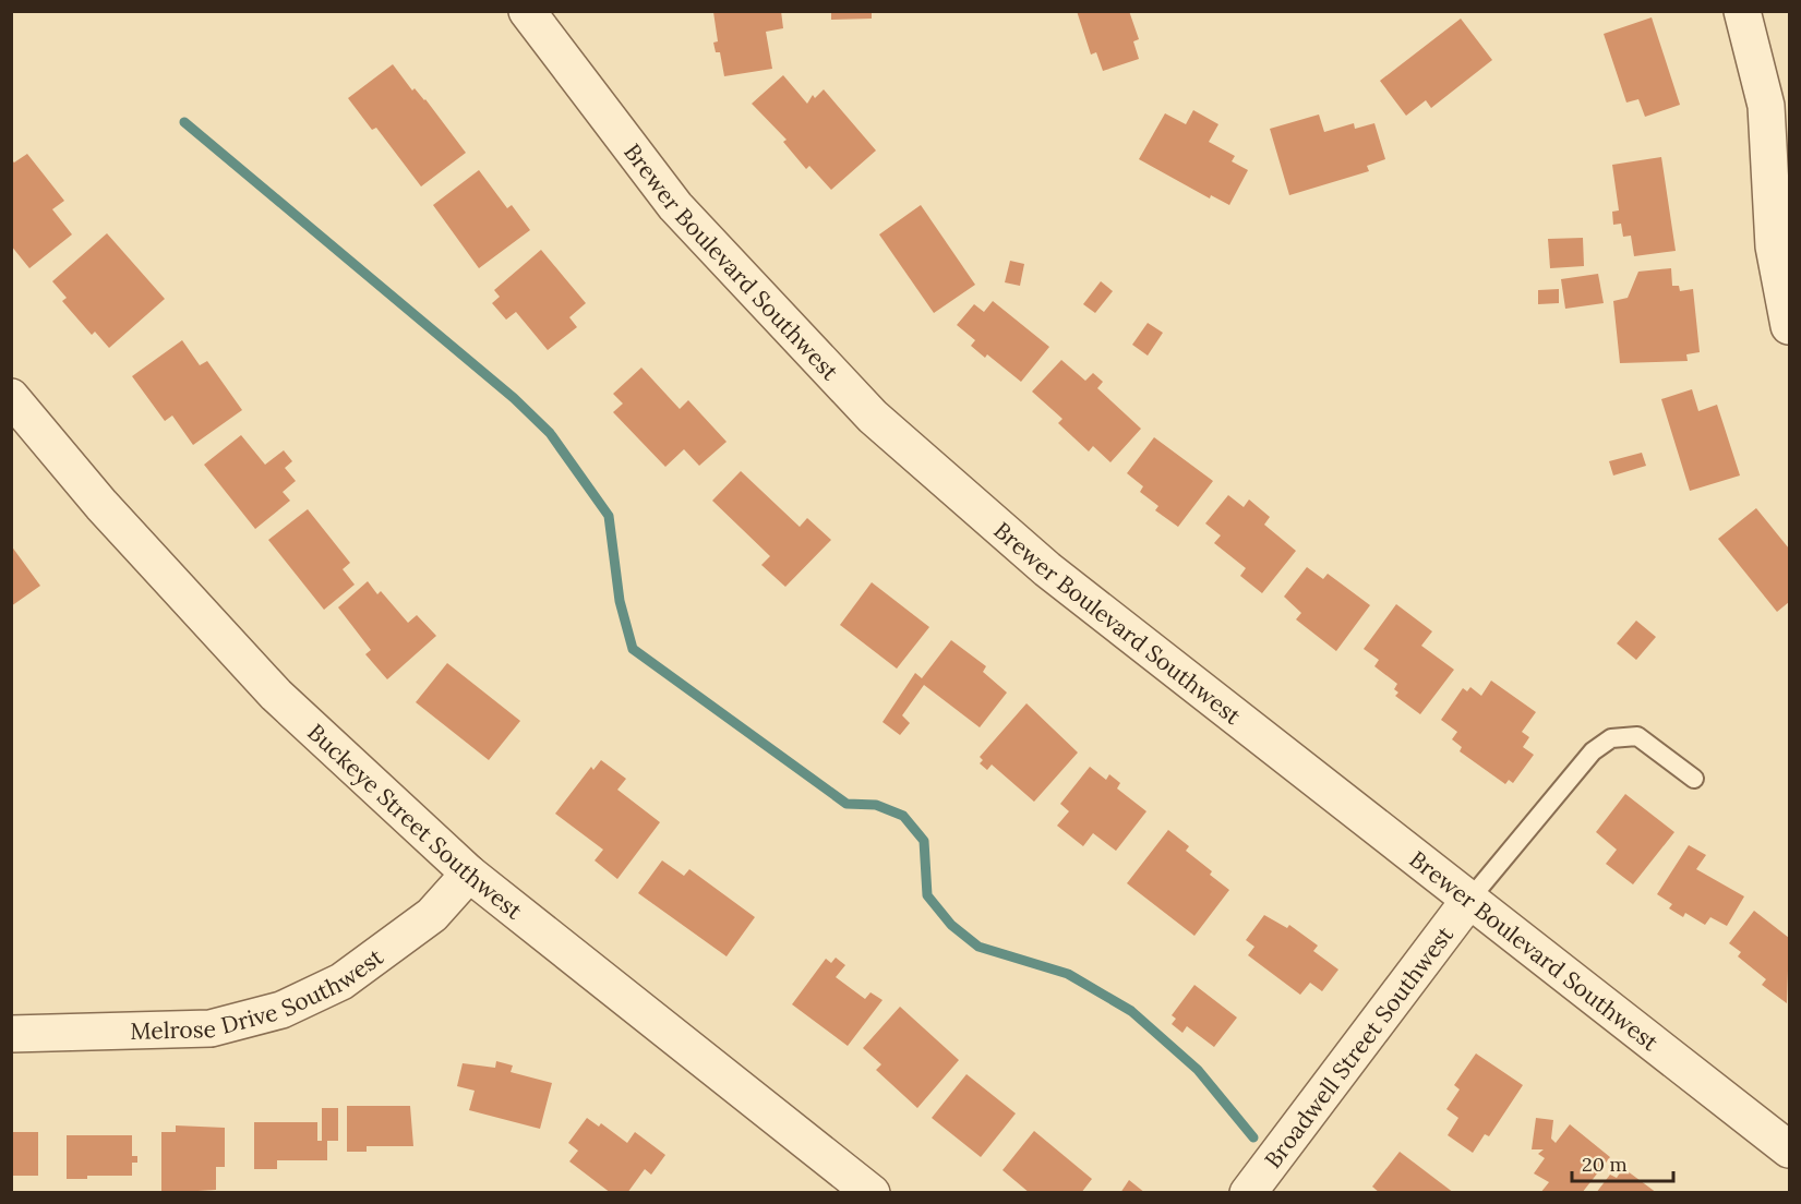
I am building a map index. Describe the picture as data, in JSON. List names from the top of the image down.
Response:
{
  "streets": {
    "street": [
      "Brewer Boulevard Southwest",
      "Buckeye Street Southwest",
      "Melrose Drive Southwest",
      "Broadwell Street Southwest"
    ]
  },
  "crossings": [
    ["Brewer Boulevard Southwest", "Broadwell Street Southwest"],
    ["Buckeye Street Southwest", "Melrose Drive Southwest"]
  ],
  "scale_bar": "20 m"
}
